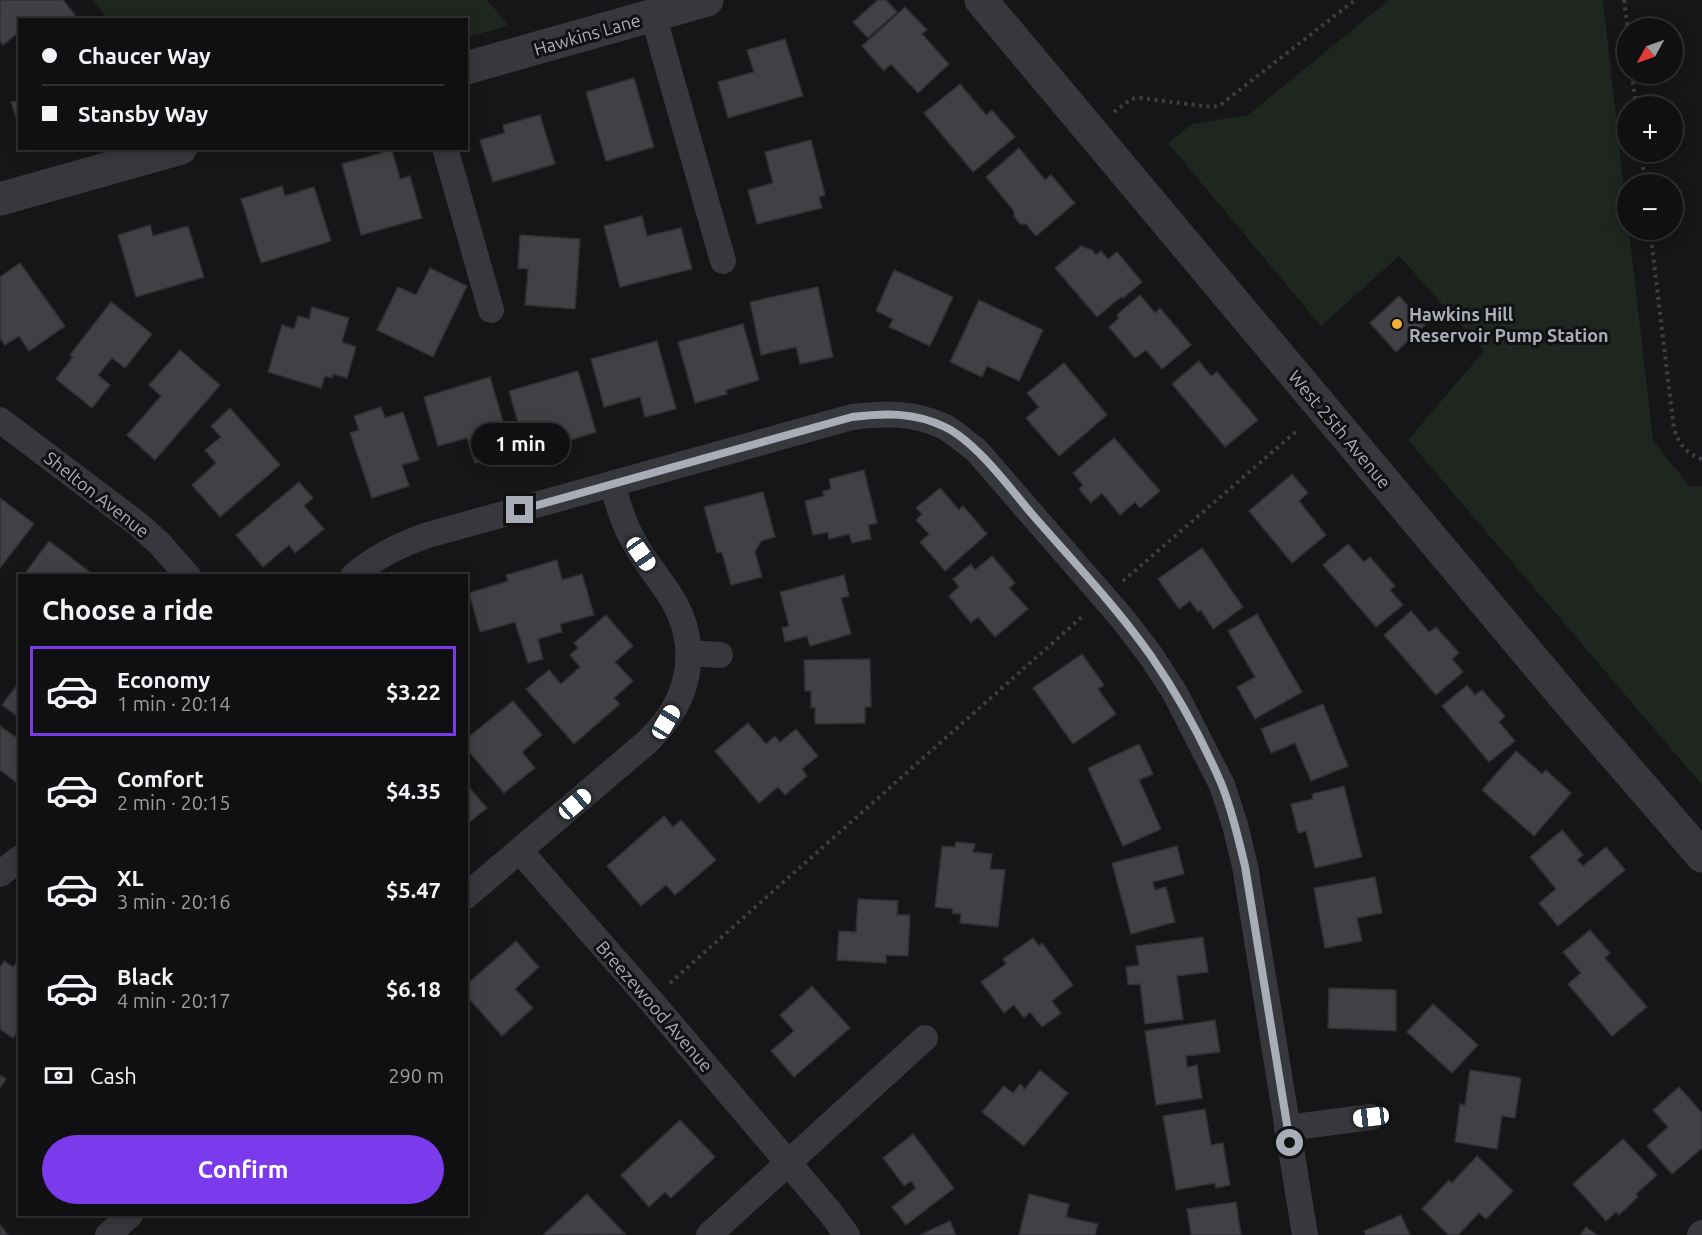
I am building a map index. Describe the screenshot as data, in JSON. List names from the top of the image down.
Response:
{
  "streets": {
    "street": [
      "Hawkins Lane",
      "West 25th Avenue",
      "Shelton Avenue",
      "Breezewood Avenue"
    ]
  },
  "places": ["Hawkins Hill Reservoir Pump Station"],
  "north": "bottom left",
  "page": {
    "map_buttons": ["+", "−"],
    "banner": ["Chaucer Way", "Stansby Way"],
    "bubble": "1 min",
    "heading": "Choose a ride",
    "list": [
      {
        "name": "Economy",
        "note": "1 min · 20:14",
        "value": "$3.22"
      },
      {
        "name": "Comfort",
        "note": "2 min · 20:15",
        "value": "$4.35"
      },
      {
        "name": "XL",
        "note": "3 min · 20:16",
        "value": "$5.47"
      },
      {
        "name": "Black",
        "note": "4 min · 20:17",
        "value": "$6.18"
      }
    ],
    "pay": ["Cash", "290 m"],
    "buttons": "Confirm"
  }
}
